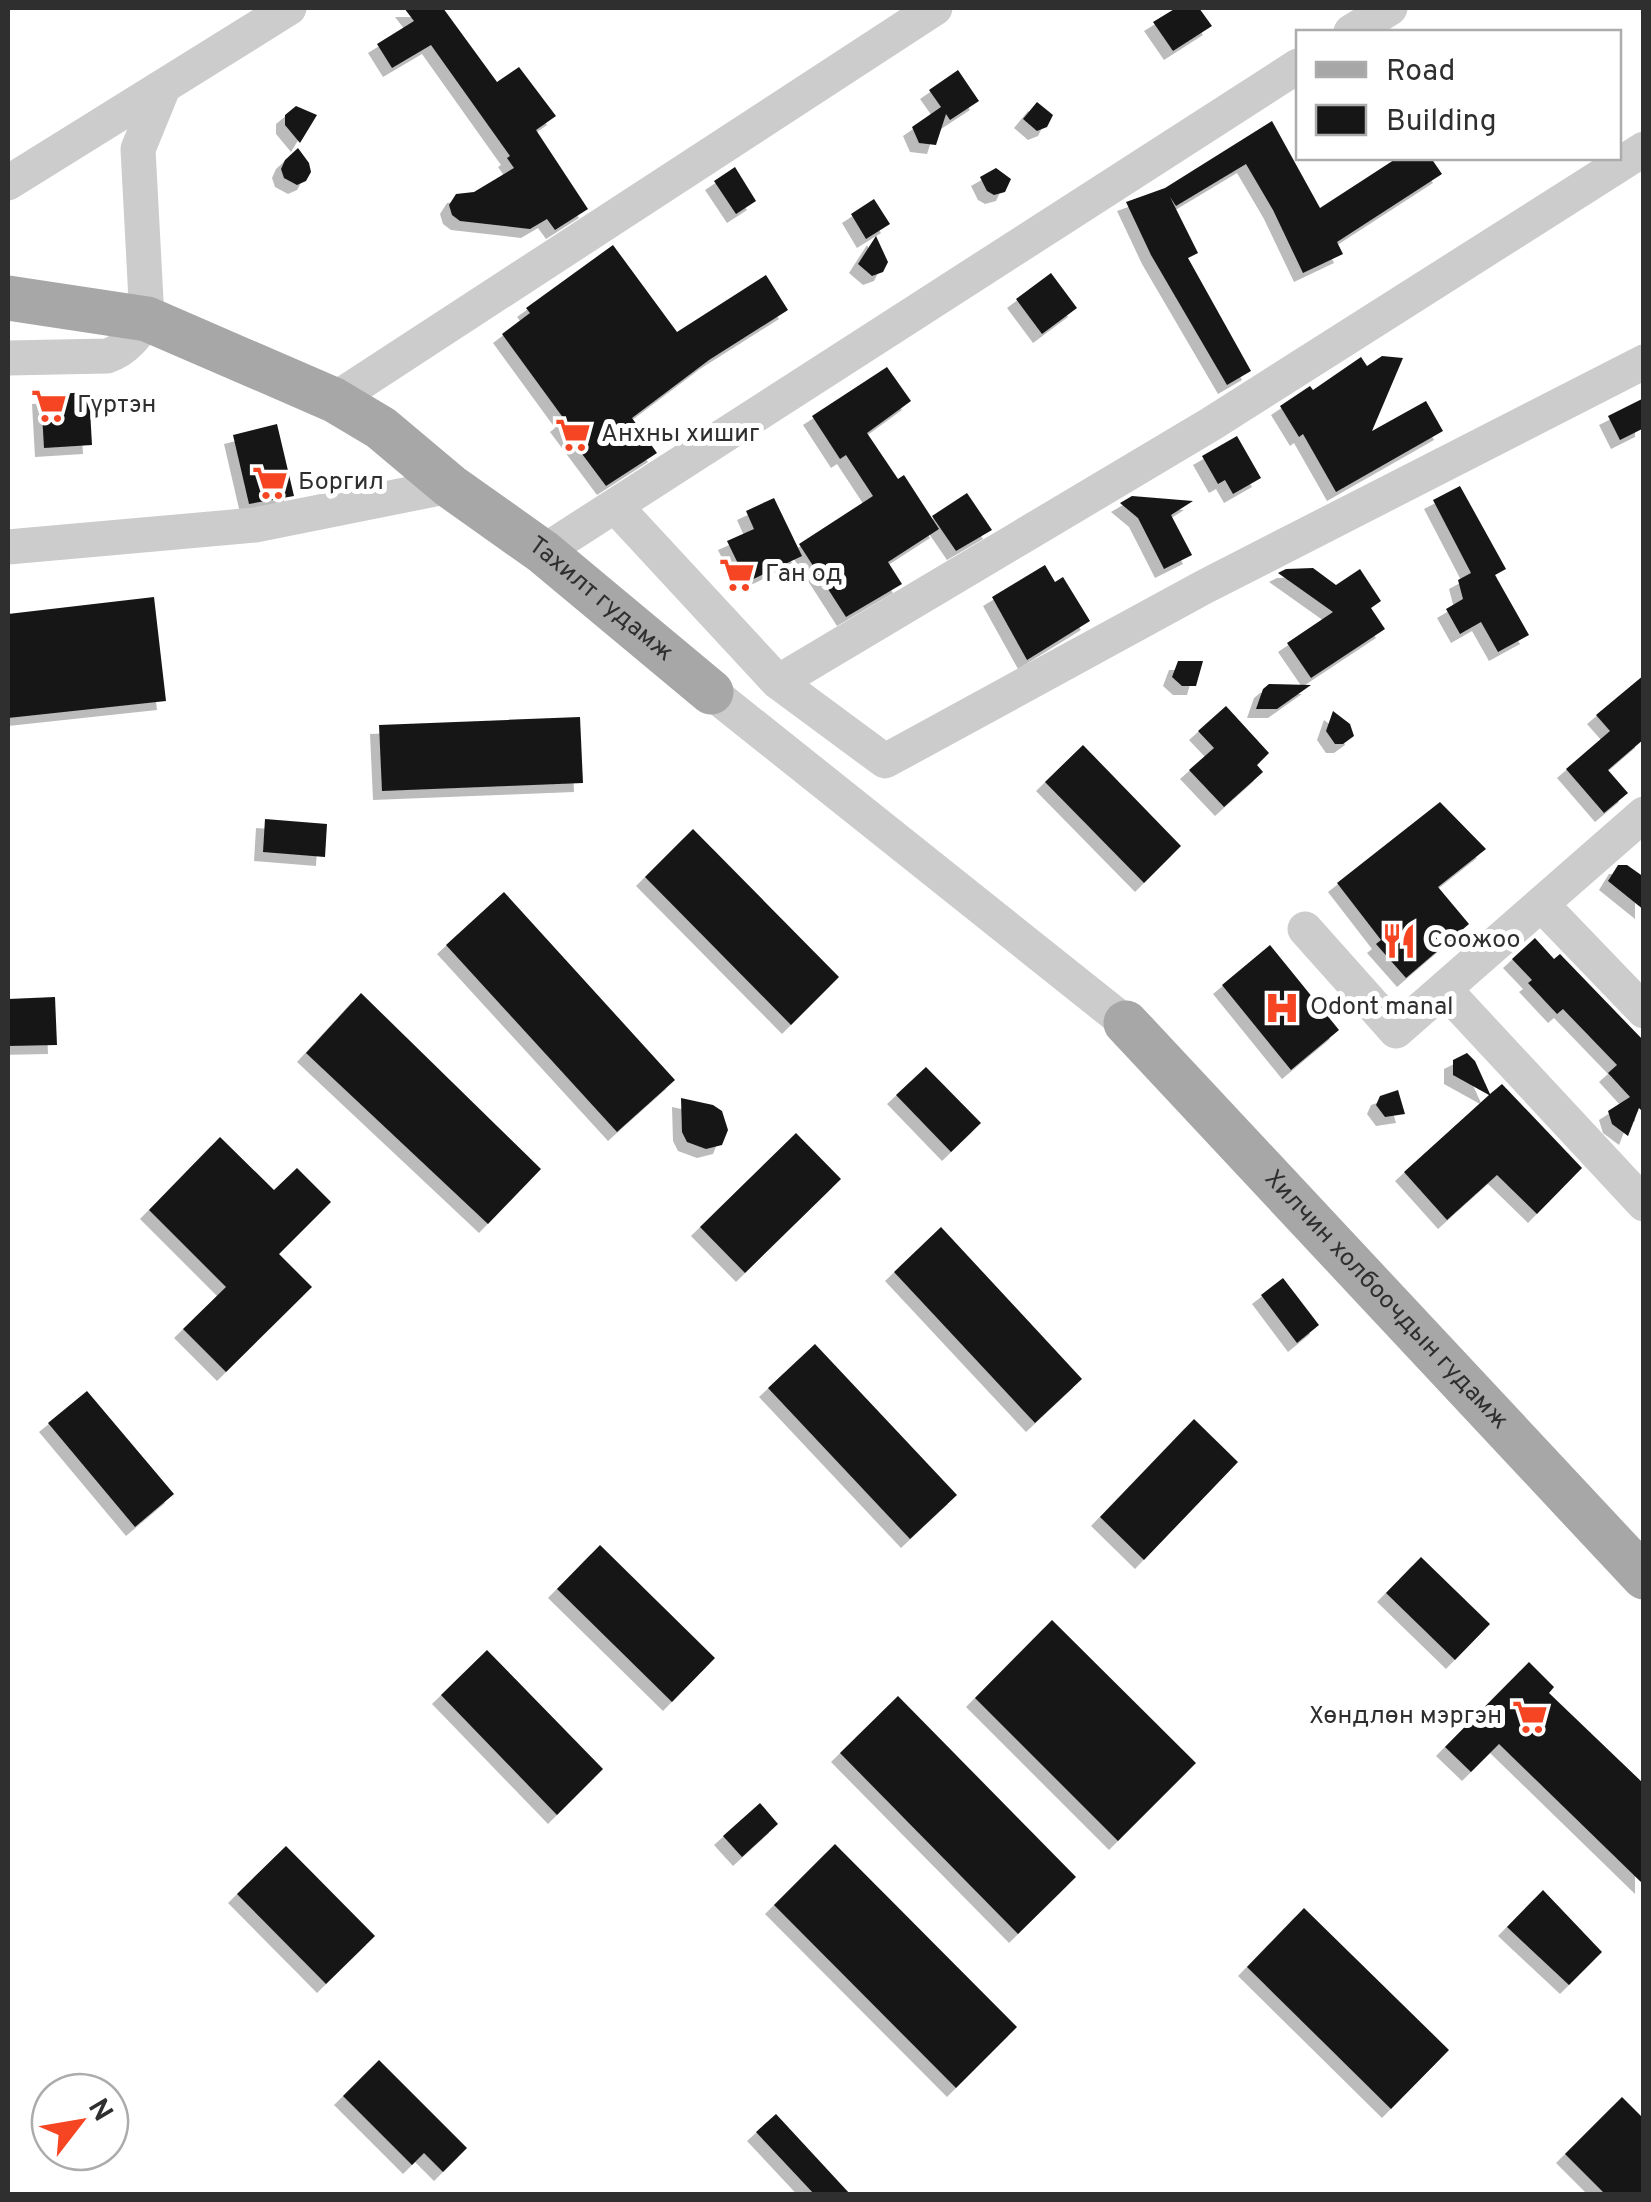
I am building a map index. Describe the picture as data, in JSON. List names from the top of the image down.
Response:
{
  "streets": {
    "main road": ["Тахилт гудамж", "Хилчин холбоочдын гудамж"]
  },
  "crossings": [
    ["Тахилт гудамж", "Хилчин холбоочдын гудамж"]
  ],
  "places": {
    "supermarket": [
      "Гүртэн",
      "Анхны хишиг",
      "Боргил",
      "Ган од",
      "Хөндлөн мэргэн"
    ],
    "restaurant": ["Соожоо"],
    "hospital": ["Odont manal"]
  },
  "legend": ["Road", "Building"],
  "north": "top right"
}
